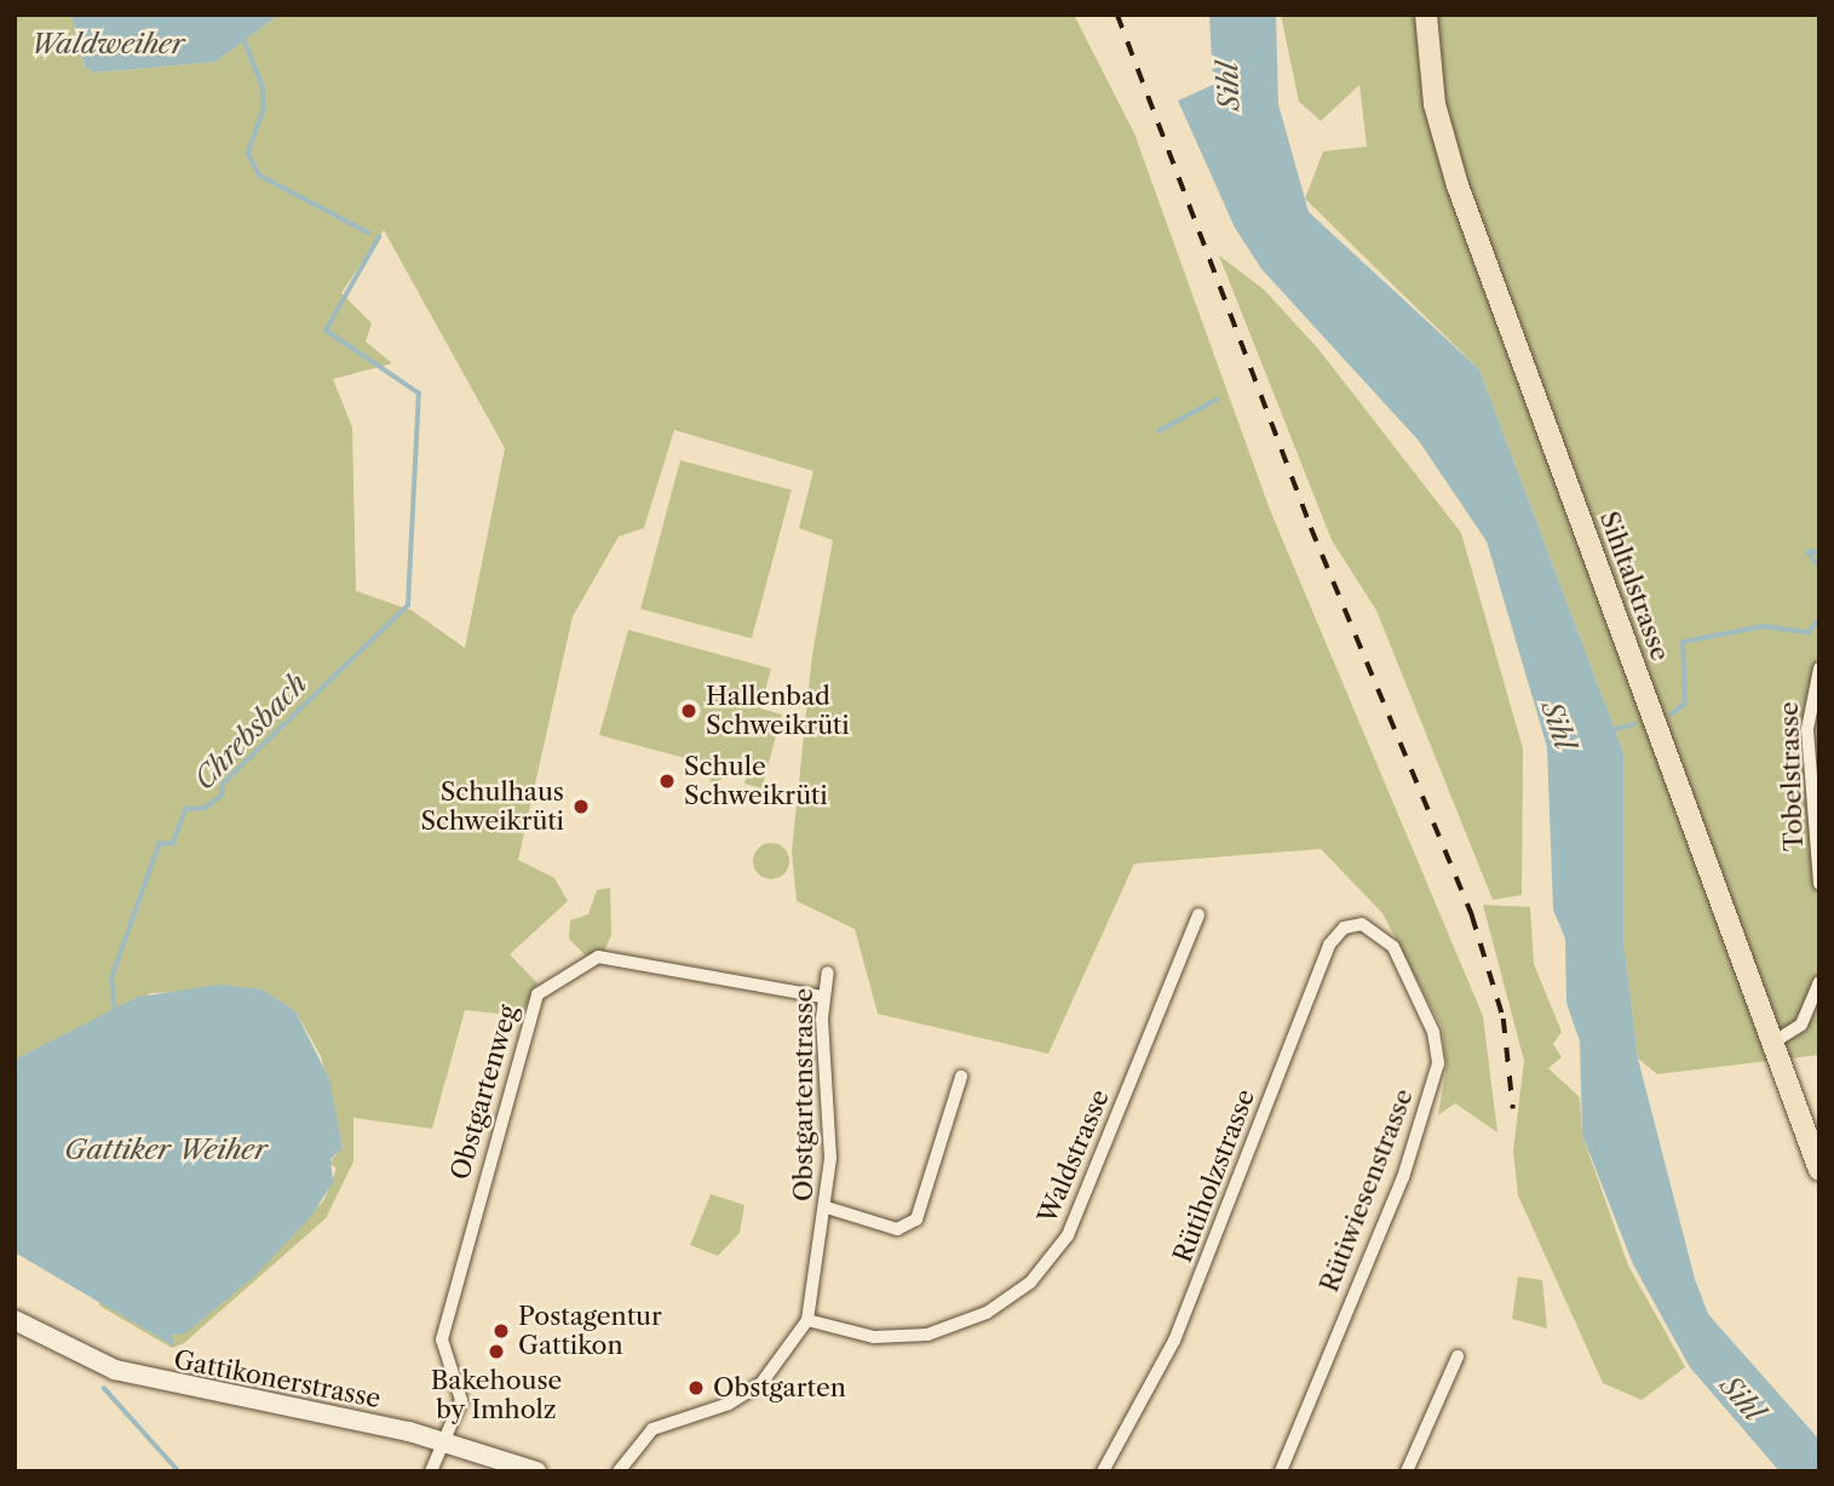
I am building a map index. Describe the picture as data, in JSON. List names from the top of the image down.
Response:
{
  "streets": {
    "main road": ["Sihltalstrasse", "Gattikonerstrasse"],
    "street": [
      "Tobelstrasse",
      "Obstgartenweg",
      "Obstgartenstrasse",
      "Waldstrasse",
      "Rütiholzstrasse",
      "Rütiwiesenstrasse"
    ]
  },
  "crossings": [
    ["Obstgartenweg", "Obstgartenstrasse"],
    ["Obstgartenweg", "Gattikonerstrasse"],
    ["Obstgartenstrasse", "Waldstrasse"],
    ["Rütiholzstrasse", "Rütiwiesenstrasse"]
  ],
  "water": [
    "Waldweiher",
    "Sihl",
    "Chrebsbach",
    "Gattiker Weiher"
  ],
  "places": [
    "Hallenbad Schweikrüti",
    "Schule Schweikrüti",
    "Schulhaus Schweikrüti",
    "Postagentur Gattikon",
    "Bakehouse by Imholz",
    "Obstgarten"
  ]
}
